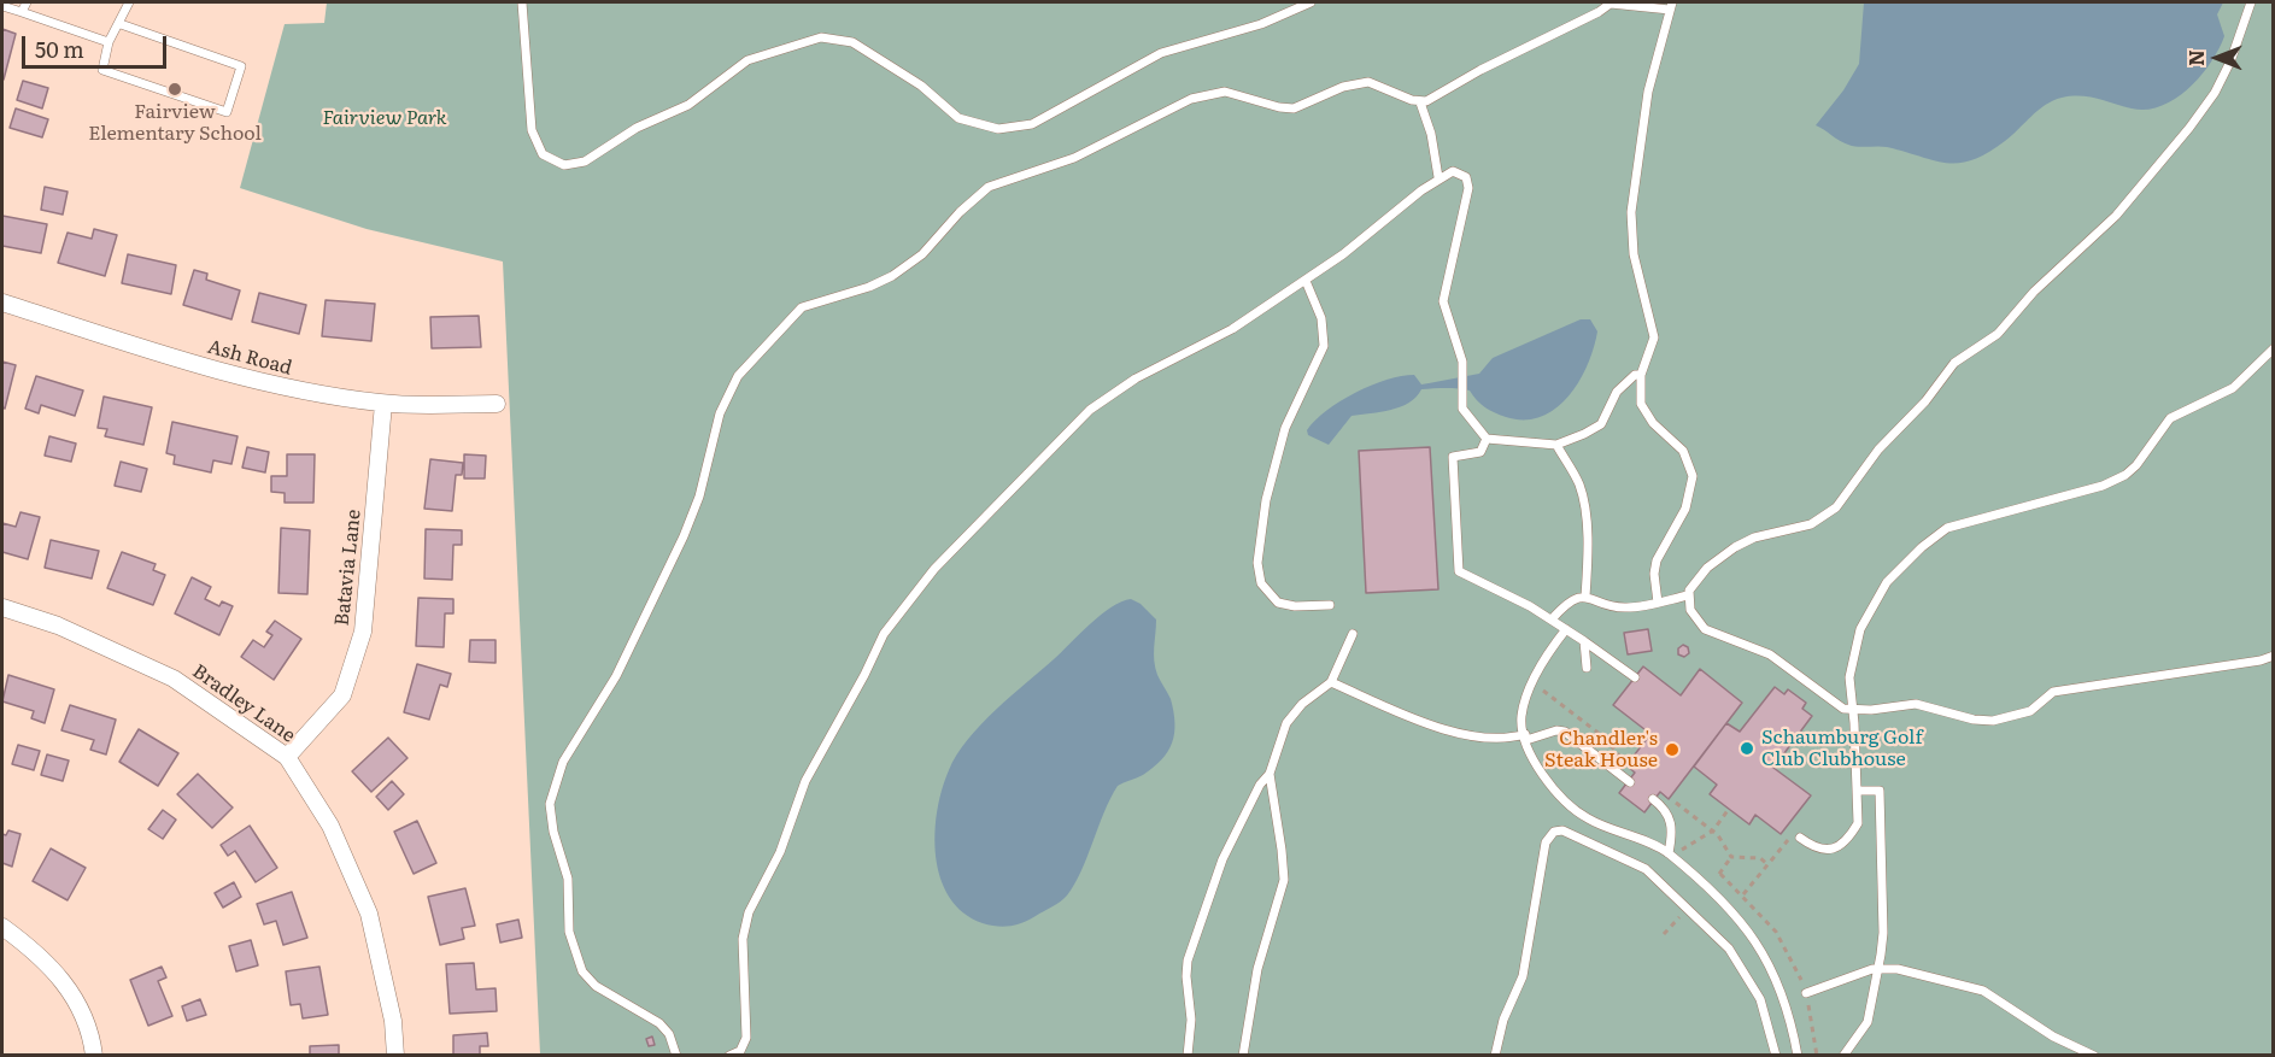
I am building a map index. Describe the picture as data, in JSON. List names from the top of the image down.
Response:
{
  "streets": {
    "street": ["Ash Road", "Batavia Lane", "Bradley Lane"]
  },
  "crossings": [
    ["Ash Road", "Batavia Lane"],
    ["Batavia Lane", "Bradley Lane"]
  ],
  "parks": ["Fairview Park"],
  "places": ["Fairview Elementary School", "Schaumburg Golf Club Clubhouse", "Chandler's Steak House"],
  "scale_bar": "50 m",
  "north": "left"
}
